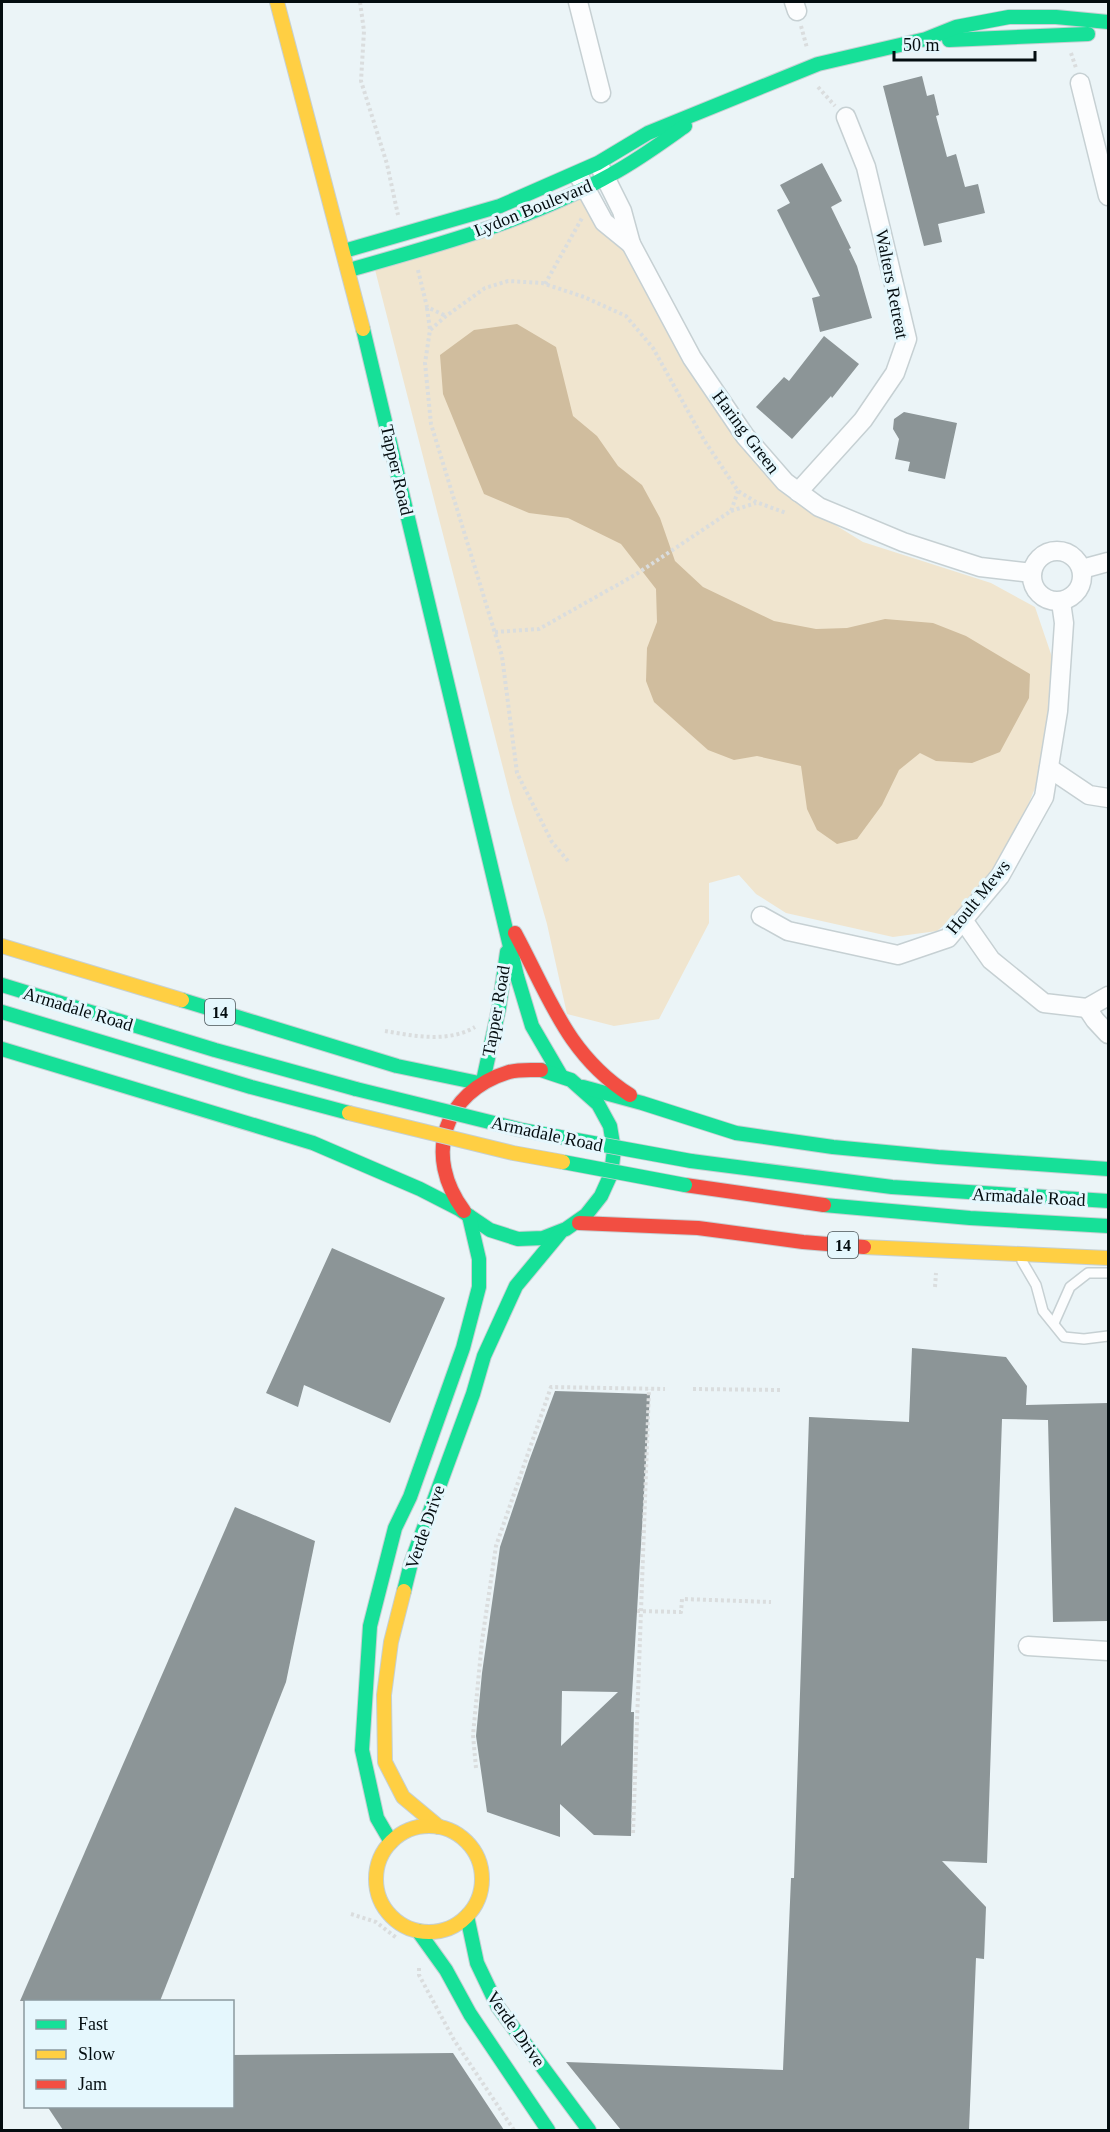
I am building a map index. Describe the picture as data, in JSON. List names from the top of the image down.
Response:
{
  "streets": {
    "main road": [
      "Lydon Boulevard",
      "Tapper Road",
      "Armadale Road",
      "14",
      "Verde Drive"
    ],
    "street": ["Walters Retreat", "Haring Green", "Hoult Mews"]
  },
  "crossings": [
    ["Lydon Boulevard", "Haring Green"],
    ["Lydon Boulevard", "Tapper Road"],
    ["Walters Retreat", "Haring Green"],
    ["Haring Green", "Hoult Mews"],
    ["Tapper Road", "14"],
    ["Tapper Road", "Verde Drive"],
    ["14", "Verde Drive"]
  ],
  "legend": ["Fast", "Slow", "Jam"],
  "scale_bar": "50 m"
}
